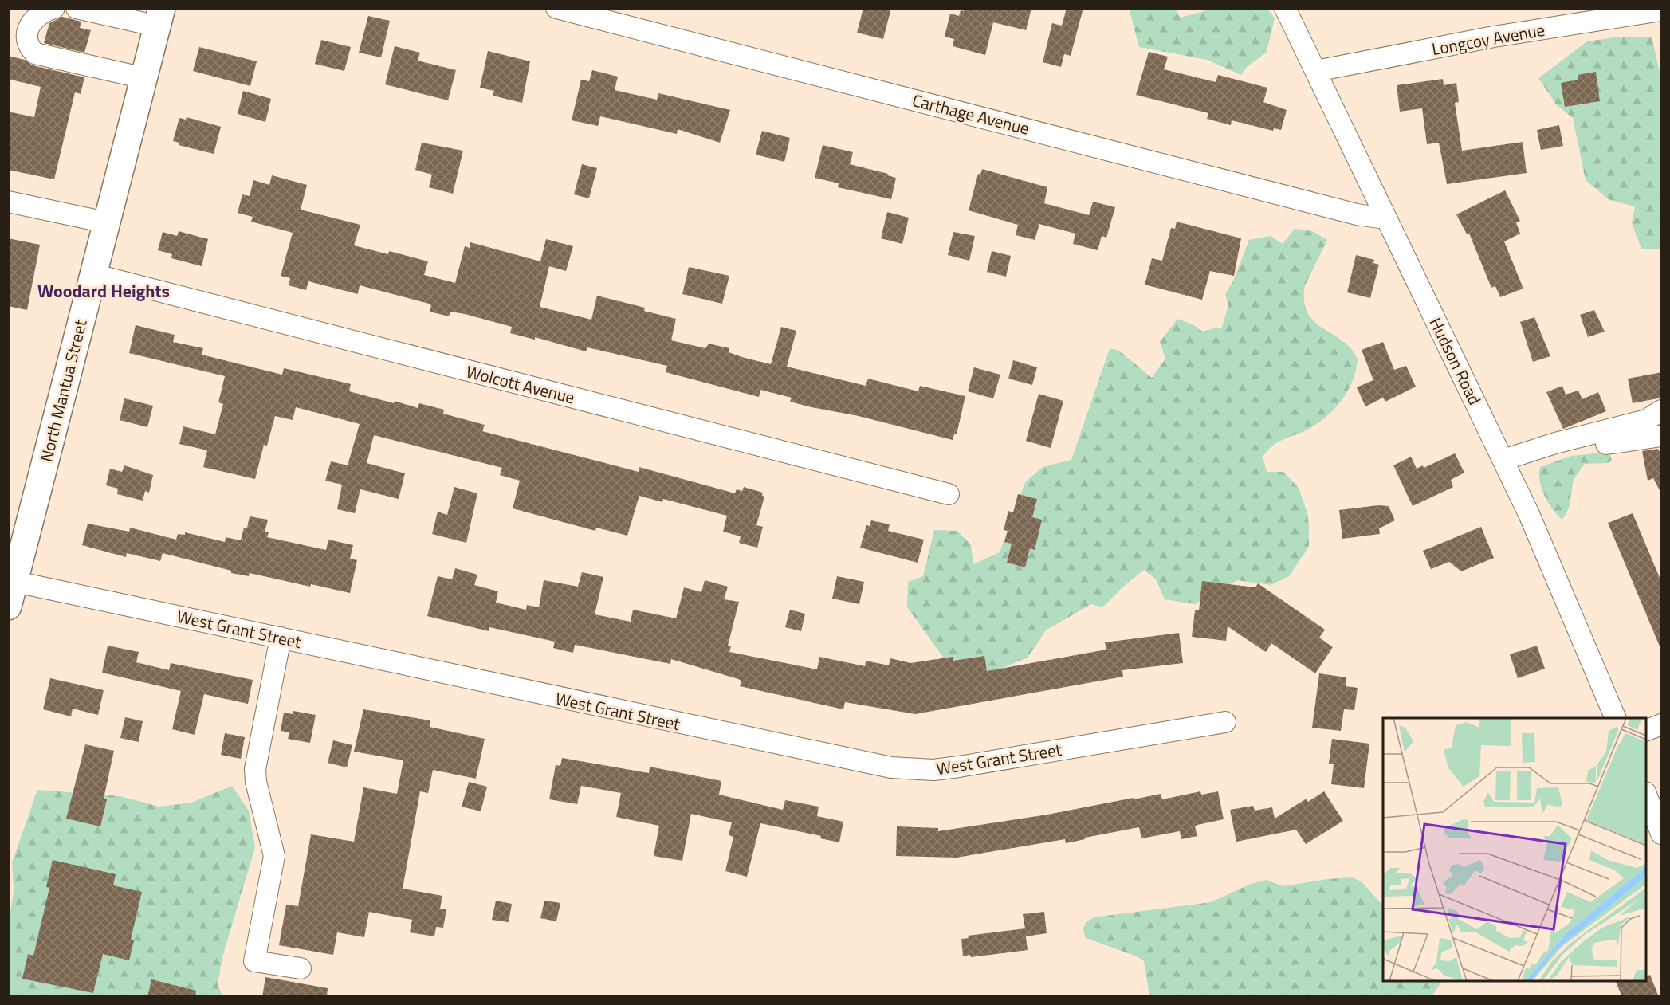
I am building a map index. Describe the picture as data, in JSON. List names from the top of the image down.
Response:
{
  "streets": {
    "main road": ["North Mantua Street"],
    "street": [
      "Longcoy Avenue",
      "Carthage Avenue",
      "Hudson Road",
      "Wolcott Avenue",
      "West Grant Street"
    ]
  },
  "crossings": [
    ["Longcoy Avenue", "Hudson Road"],
    ["Carthage Avenue", "Hudson Road"],
    ["Wolcott Avenue", "North Mantua Street"],
    ["North Mantua Street", "West Grant Street"]
  ],
  "districts": ["Woodard Heights"]
}
